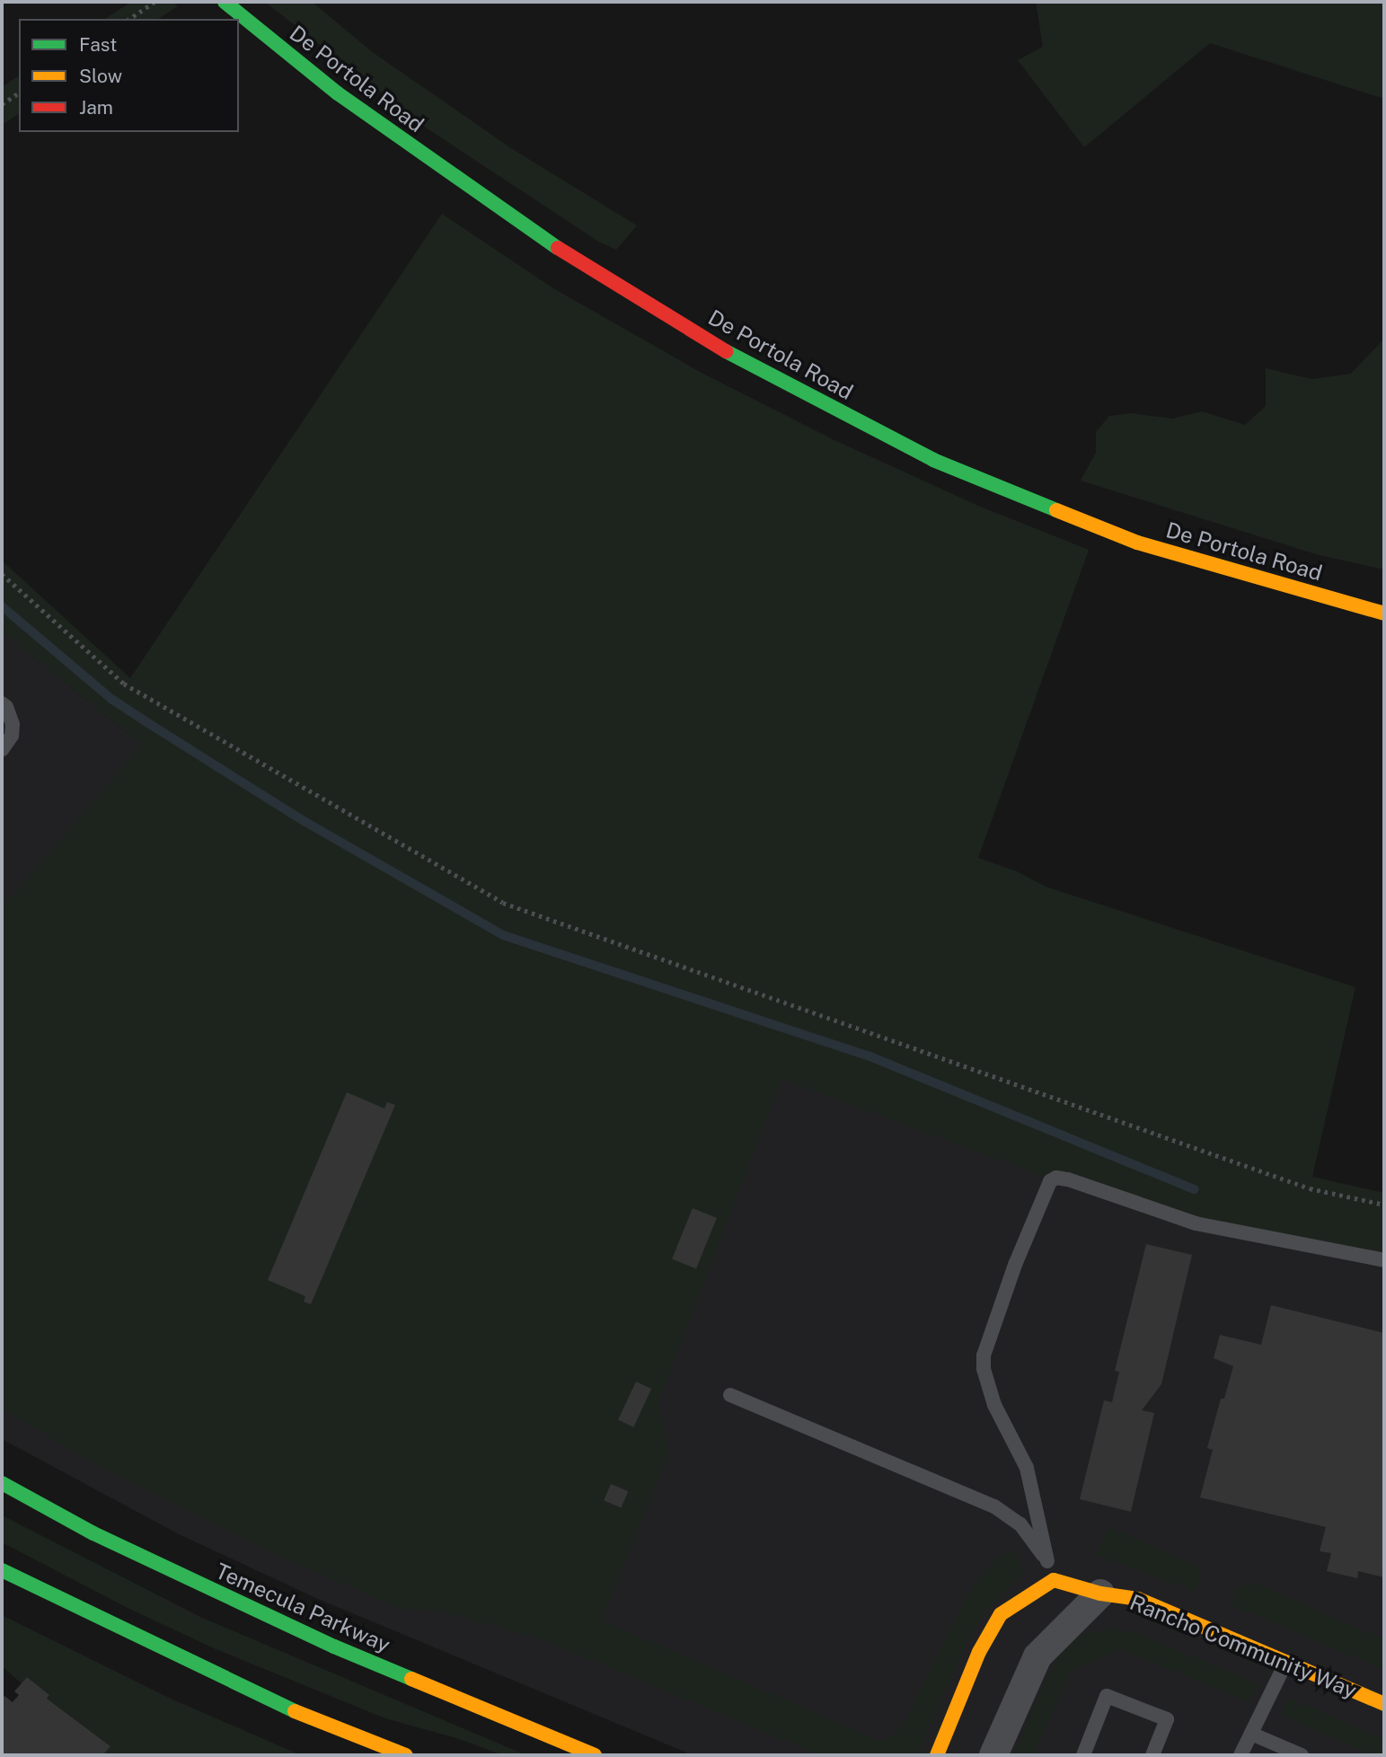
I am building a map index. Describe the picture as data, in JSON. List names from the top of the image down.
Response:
{
  "streets": {
    "main road": ["De Portola Road", "Temecula Parkway", "Rancho Community Way"]
  },
  "legend": ["Fast", "Slow", "Jam"]
}
